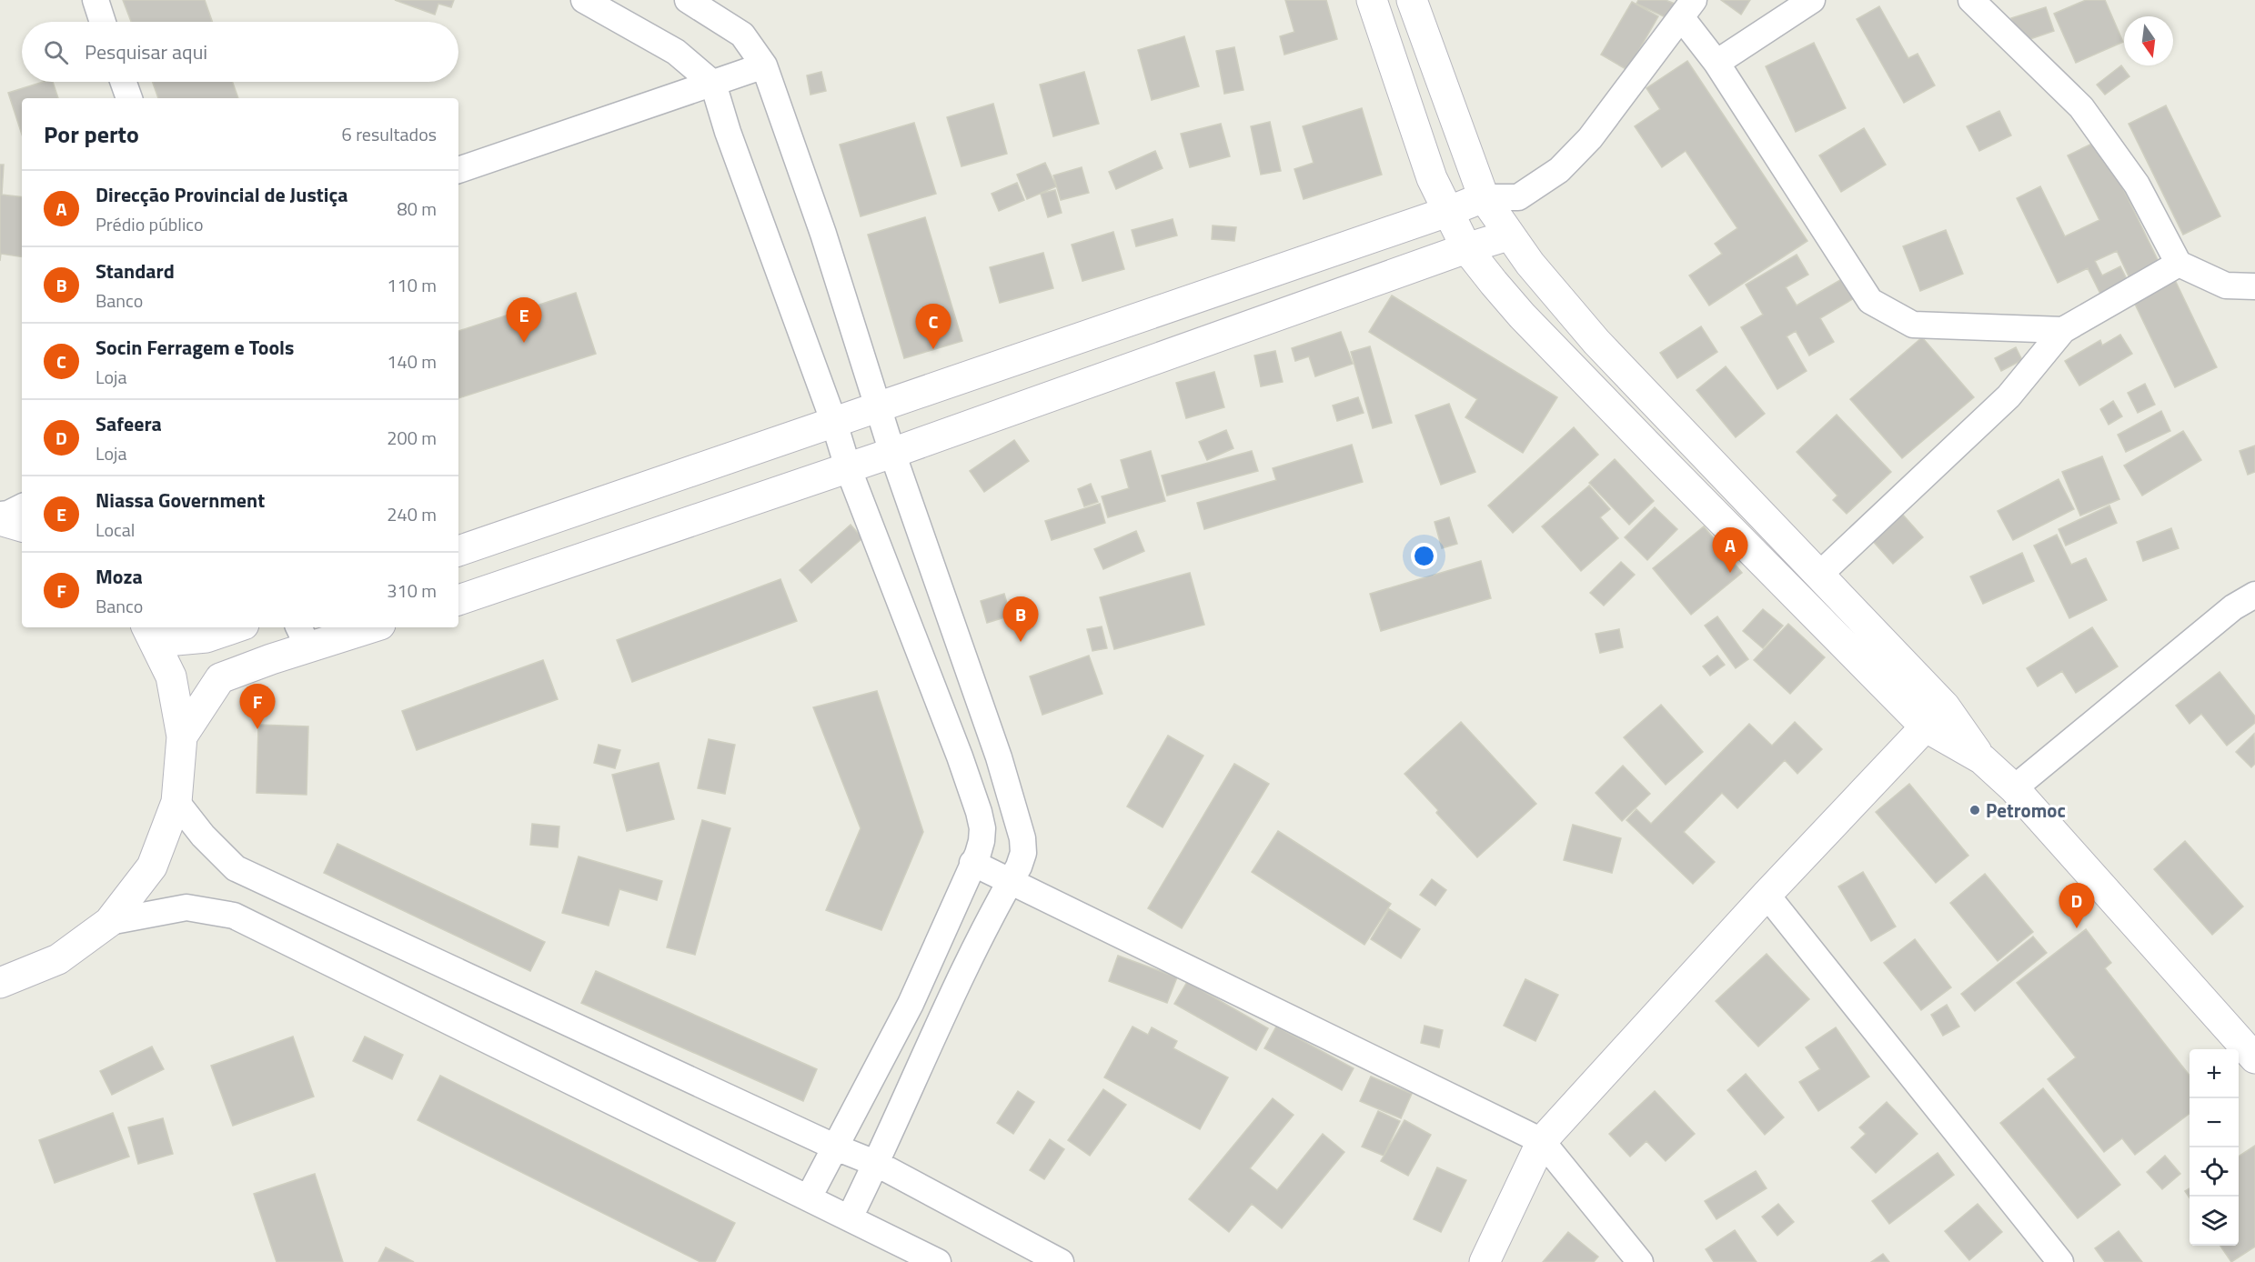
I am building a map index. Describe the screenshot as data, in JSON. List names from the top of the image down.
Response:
{
  "places": ["Petromoc"],
  "north": "bottom",
  "page": {
    "search": "Pesquisar aqui",
    "heading": ["Por perto", "6 resultados"],
    "list": [
      {
        "mark": "A",
        "name": "Direcção Provincial de Justiça",
        "note": "Prédio público",
        "value": "80 m"
      },
      {
        "mark": "B",
        "name": "Standard",
        "note": "Banco",
        "value": "110 m"
      },
      {
        "mark": "C",
        "name": "Socin Ferragem e Tools",
        "note": "Loja",
        "value": "140 m"
      },
      {
        "mark": "D",
        "name": "Safeera",
        "note": "Loja",
        "value": "200 m"
      },
      {
        "mark": "E",
        "name": "Niassa Government",
        "note": "Local",
        "value": "240 m"
      },
      {
        "mark": "F",
        "name": "Moza",
        "note": "Banco",
        "value": "310 m"
      }
    ],
    "pins": [
      "E",
      "C",
      "A",
      "B",
      "F",
      "D"
    ],
    "map_buttons": ["+", "−"]
  }
}
